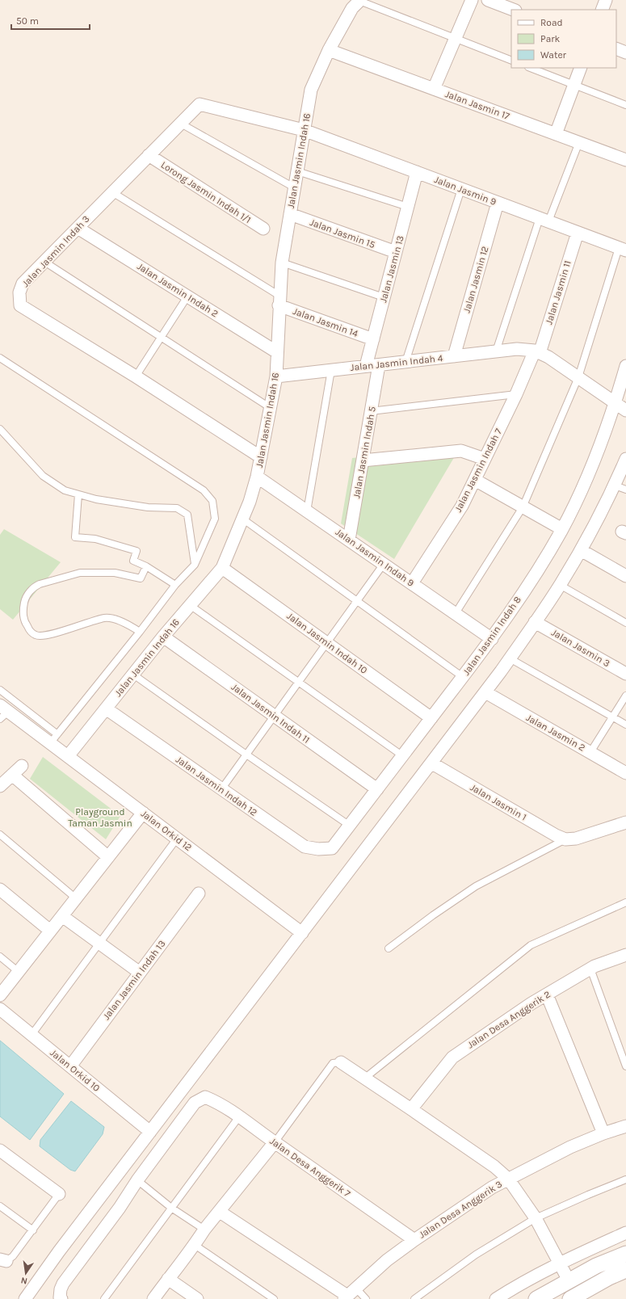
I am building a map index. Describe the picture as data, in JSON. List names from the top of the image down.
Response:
{
  "streets": {
    "street": [
      "Jalan Jasmin 17",
      "Jalan Jasmin Indah 16",
      "Jalan Jasmin 9",
      "Lorong Jasmin Indah 1/1",
      "Jalan Jasmin 15",
      "Jalan Jasmin Indah 3",
      "Jalan Jasmin 13",
      "Jalan Jasmin 12",
      "Jalan Jasmin Indah 2",
      "Jalan Jasmin 11",
      "Jalan Jasmin 14",
      "Jalan Jasmin Indah 4",
      "Jalan Jasmin Indah 5",
      "Jalan Jasmin Indah 7",
      "Jalan Jasmin Indah 9",
      "Jalan Jasmin Indah 8",
      "Jalan Jasmin Indah 10",
      "Jalan Jasmin 3",
      "Jalan Jasmin Indah 11",
      "Jalan Jasmin 2",
      "Jalan Jasmin Indah 12",
      "Jalan Jasmin 1",
      "Jalan Orkid 12",
      "Jalan Jasmin Indah 13",
      "Jalan Desa Anggerik 2",
      "Jalan Orkid 10",
      "Jalan Desa Anggerik 7",
      "Jalan Desa Anggerik 3"
    ]
  },
  "crossings": [
    ["Jalan Jasmin 17", "Jalan Jasmin Indah 16"],
    ["Jalan Jasmin Indah 16", "Jalan Jasmin 9"],
    ["Jalan Jasmin Indah 16", "Jalan Jasmin 15"],
    ["Jalan Jasmin Indah 16", "Jalan Jasmin Indah 3"],
    ["Jalan Jasmin Indah 16", "Jalan Jasmin Indah 2"],
    ["Jalan Jasmin Indah 16", "Jalan Jasmin 14"],
    ["Jalan Jasmin Indah 16", "Jalan Jasmin Indah 4"],
    ["Jalan Jasmin Indah 16", "Jalan Jasmin Indah 9"],
    ["Jalan Jasmin Indah 16", "Jalan Jasmin Indah 10"],
    ["Jalan Jasmin Indah 16", "Jalan Jasmin Indah 11"],
    ["Jalan Jasmin Indah 16", "Jalan Jasmin Indah 12"],
    ["Jalan Jasmin Indah 16", "Jalan Orkid 12"],
    ["Jalan Jasmin 9", "Jalan Jasmin Indah 3"],
    ["Jalan Jasmin 9", "Jalan Jasmin 13"],
    ["Jalan Jasmin 9", "Jalan Jasmin 12"],
    ["Jalan Jasmin 9", "Jalan Jasmin 11"],
    ["Lorong Jasmin Indah 1/1", "Jalan Jasmin Indah 3"],
    ["Jalan Jasmin 15", "Jalan Jasmin 13"],
    ["Jalan Jasmin Indah 3", "Jalan Jasmin Indah 2"],
    ["Jalan Jasmin 13", "Jalan Jasmin 14"],
    ["Jalan Jasmin 13", "Jalan Jasmin Indah 4"],
    ["Jalan Jasmin 12", "Jalan Jasmin Indah 4"],
    ["Jalan Jasmin 11", "Jalan Jasmin Indah 4"],
    ["Jalan Jasmin 11", "Jalan Jasmin Indah 7"],
    ["Jalan Jasmin Indah 4", "Jalan Jasmin Indah 5"],
    ["Jalan Jasmin Indah 4", "Jalan Jasmin Indah 7"],
    ["Jalan Jasmin Indah 5", "Jalan Jasmin Indah 9"],
    ["Jalan Jasmin Indah 7", "Jalan Jasmin Indah 9"],
    ["Jalan Jasmin Indah 9", "Jalan Jasmin Indah 8"],
    ["Jalan Jasmin Indah 8", "Jalan Jasmin Indah 10"],
    ["Jalan Jasmin Indah 8", "Jalan Jasmin Indah 11"],
    ["Jalan Jasmin Indah 8", "Jalan Jasmin Indah 12"],
    ["Jalan Jasmin Indah 13", "Jalan Orkid 10"],
    ["Jalan Desa Anggerik 7", "Jalan Desa Anggerik 3"]
  ],
  "parks": ["Playground Taman Jasmin"],
  "legend": ["Road", "Park", "Water"],
  "scale_bar": "50 m",
  "north": "bottom"
}
